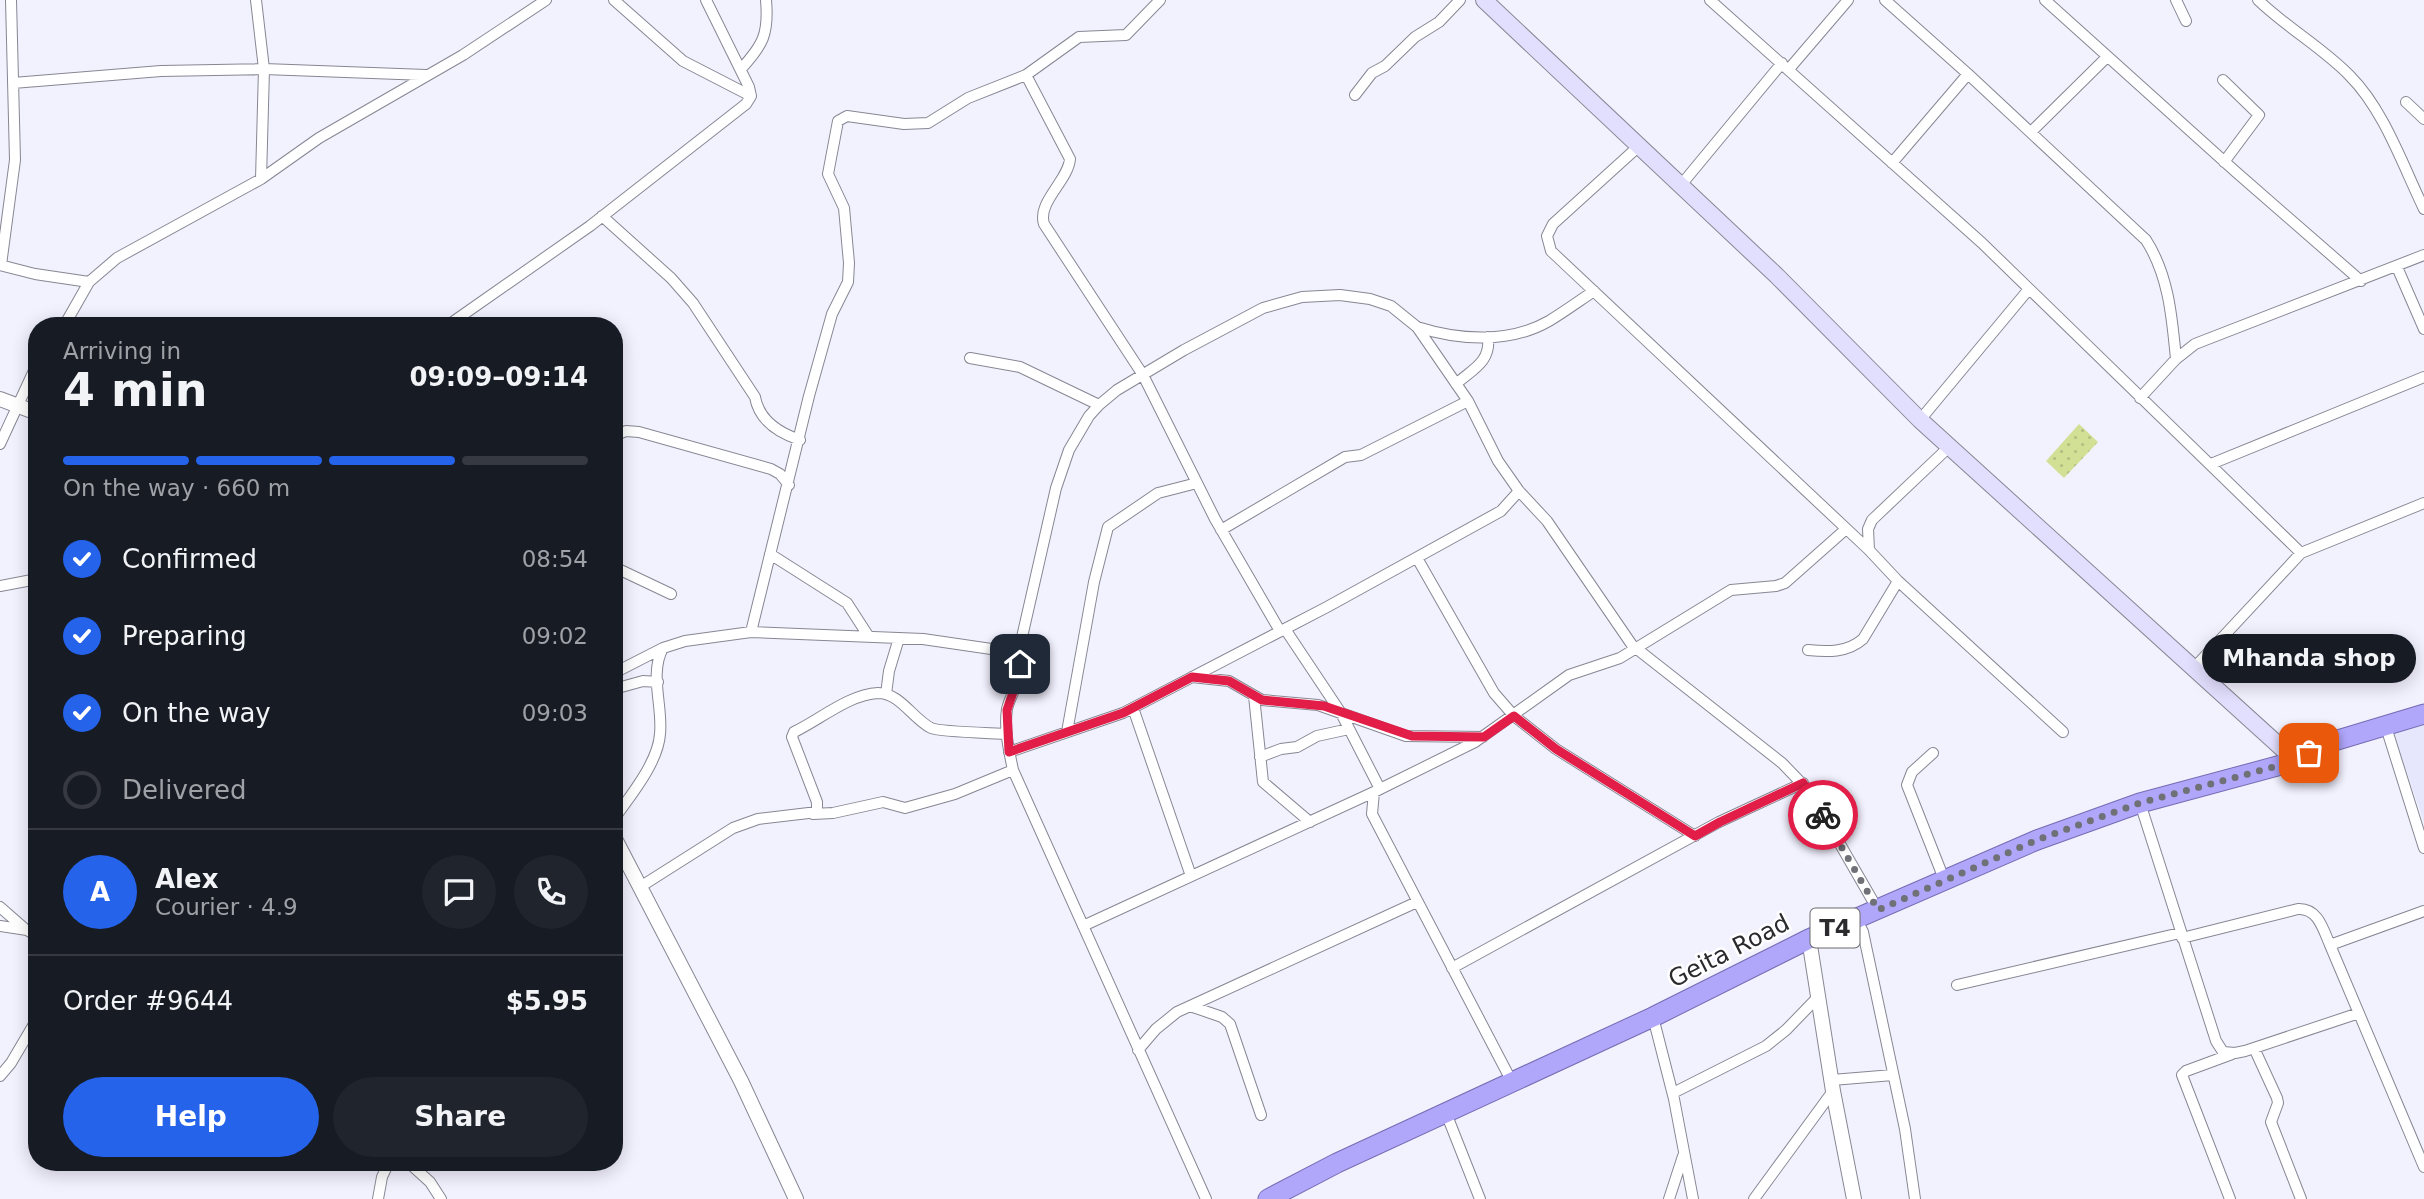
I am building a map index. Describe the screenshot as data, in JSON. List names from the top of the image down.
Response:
{
  "streets": {
    "highway": ["T4", "Geita Road"]
  },
  "places": ["Mhanda shop"],
  "page": {
    "heading": ["4 min", "Arriving in", "09:09–09:14"],
    "panel": [
      "Alex",
      "Courier · 4.9",
      "Order #9644",
      "$5.95"
    ],
    "bar": "On the way · 660 m",
    "list": [
      ["Confirmed", "08:54"],
      ["Preparing", "09:02"],
      ["On the way", "09:03"],
      "Delivered"
    ],
    "bubble": "Mhanda shop",
    "round": "A",
    "buttons": ["Help", "Share"]
  }
}
